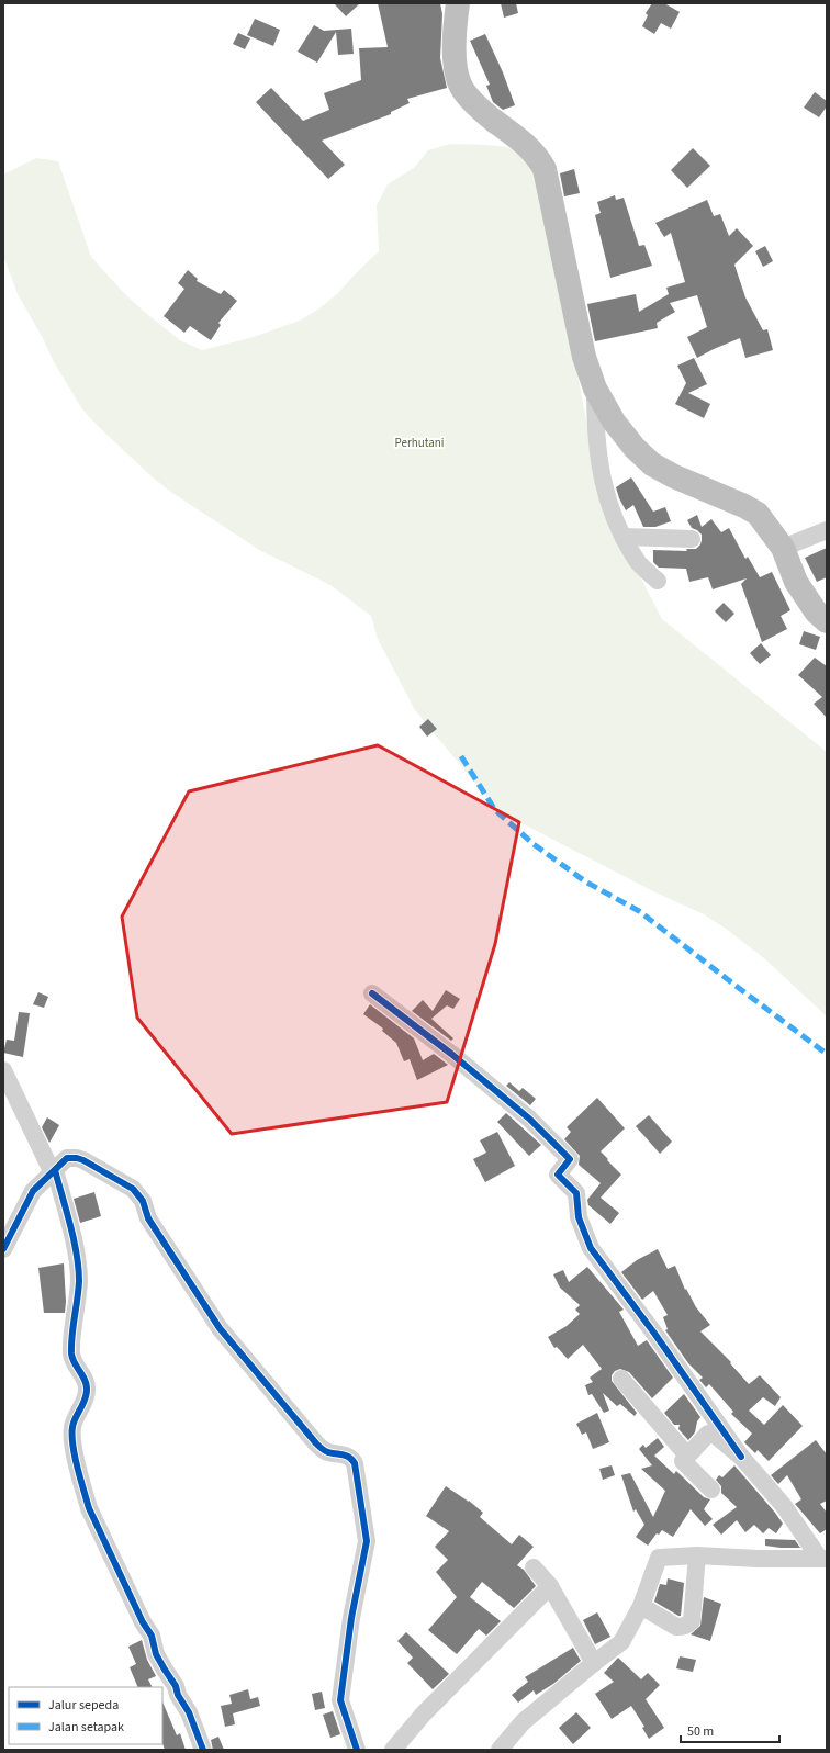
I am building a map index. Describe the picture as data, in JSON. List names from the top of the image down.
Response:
{
  "parks": ["Perhutani"],
  "legend": ["Jalur sepeda", "Jalan setapak"],
  "scale_bar": "50 m"
}
